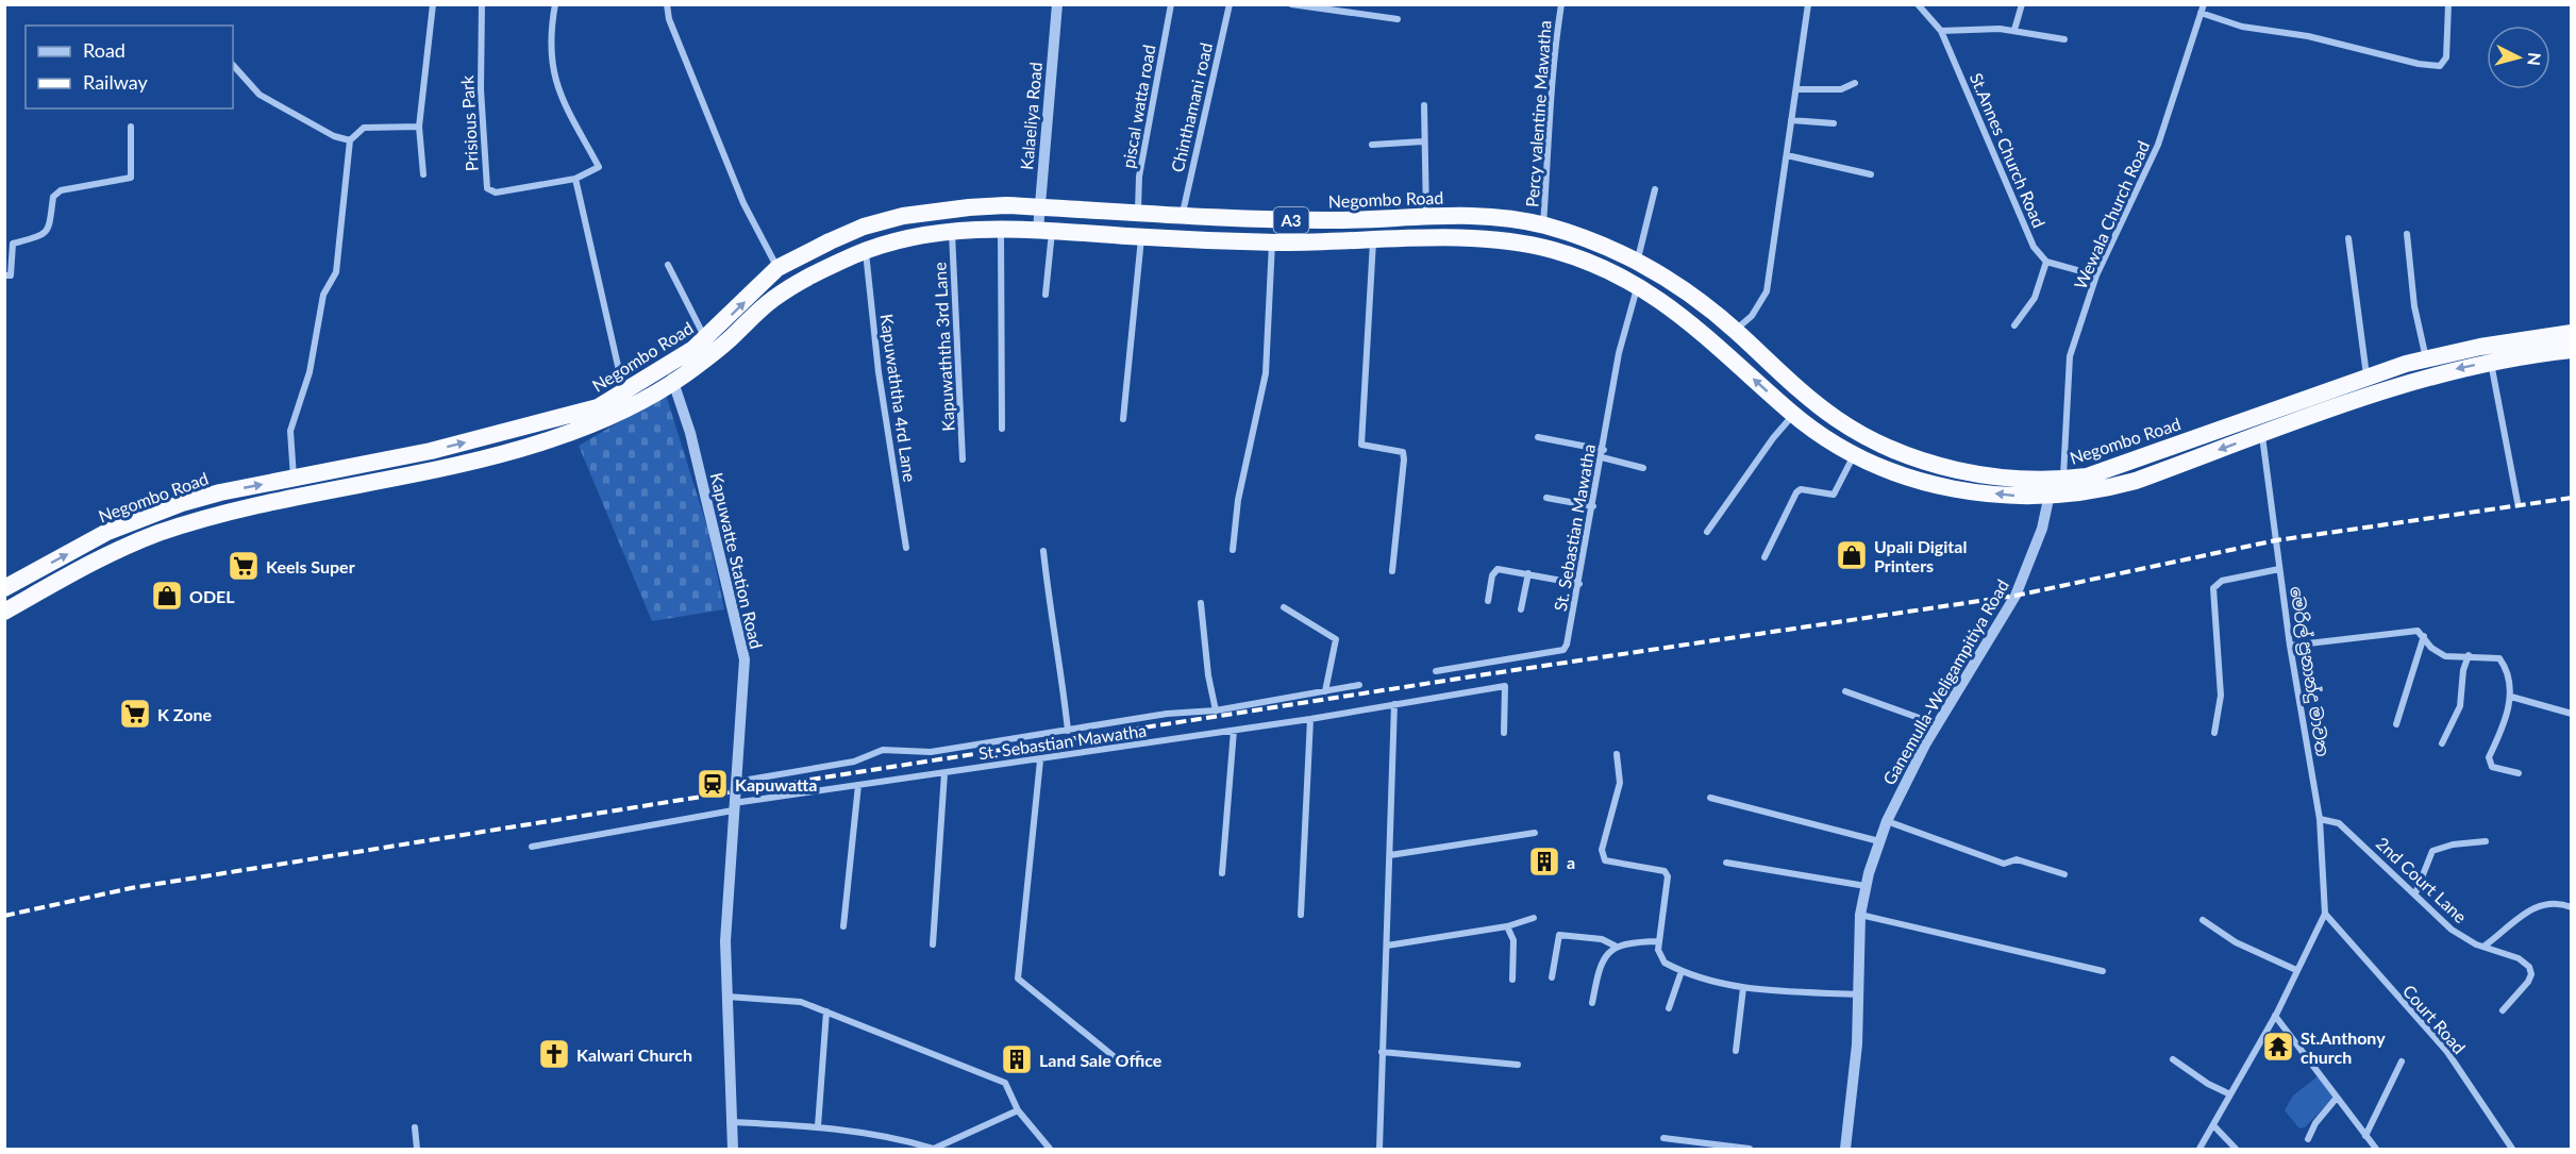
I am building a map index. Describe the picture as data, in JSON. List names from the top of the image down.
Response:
{
  "streets": {
    "highway": ["Negombo Road", "A3"],
    "street": [
      "piscal watta road",
      "Chinthamani road",
      "Percy valentine Mawatha",
      "Kalaeliya Road",
      "Prisious Park",
      "St.Annes Church Road",
      "Wewala Church Road",
      "Kapuwaththa 3rd Lane",
      "Kapuwaththa 4rd Lane",
      "St. Sebastian Mawatha",
      "Kapuwatte Station Road",
      "මෙරිල් ප්‍රනාන්දු මාවත",
      "Ganemulla-Weligampitiya Road",
      "2nd Court Lane",
      "Court Road"
    ]
  },
  "crossings": [
    ["piscal watta road", "Negombo Road"],
    ["Chinthamani road", "Negombo Road"],
    ["Percy valentine Mawatha", "Negombo Road"],
    ["Kalaeliya Road", "Negombo Road"],
    ["Negombo Road", "Wewala Church Road"],
    ["Negombo Road", "Kapuwaththa 3rd Lane"],
    ["Negombo Road", "Kapuwaththa 4rd Lane"],
    ["Negombo Road", "St. Sebastian Mawatha"],
    ["Negombo Road", "Kapuwatte Station Road"],
    ["Negombo Road", "මෙරිල් ප්‍රනාන්දු මාවත"],
    ["Negombo Road", "Ganemulla-Weligampitiya Road"],
    ["Wewala Church Road", "Ganemulla-Weligampitiya Road"],
    ["St. Sebastian Mawatha", "Kapuwatte Station Road"],
    ["මෙරිල් ප්‍රනාන්දු මාවත", "2nd Court Lane"],
    ["මෙරිල් ප්‍රනාන්දු මාවත", "Court Road"]
  ],
  "places": {
    "shop": ["Upali Digital Printers", "ODEL"],
    "supermarket": ["Keels Super", "K Zone"],
    "station": ["Kapuwatta"],
    "building": ["a", "Land Sale Office"],
    "temple": ["St.Anthony church"],
    "church": ["Kalwari Church"]
  },
  "legend": ["Road", "Railway"],
  "north": "right"
}
